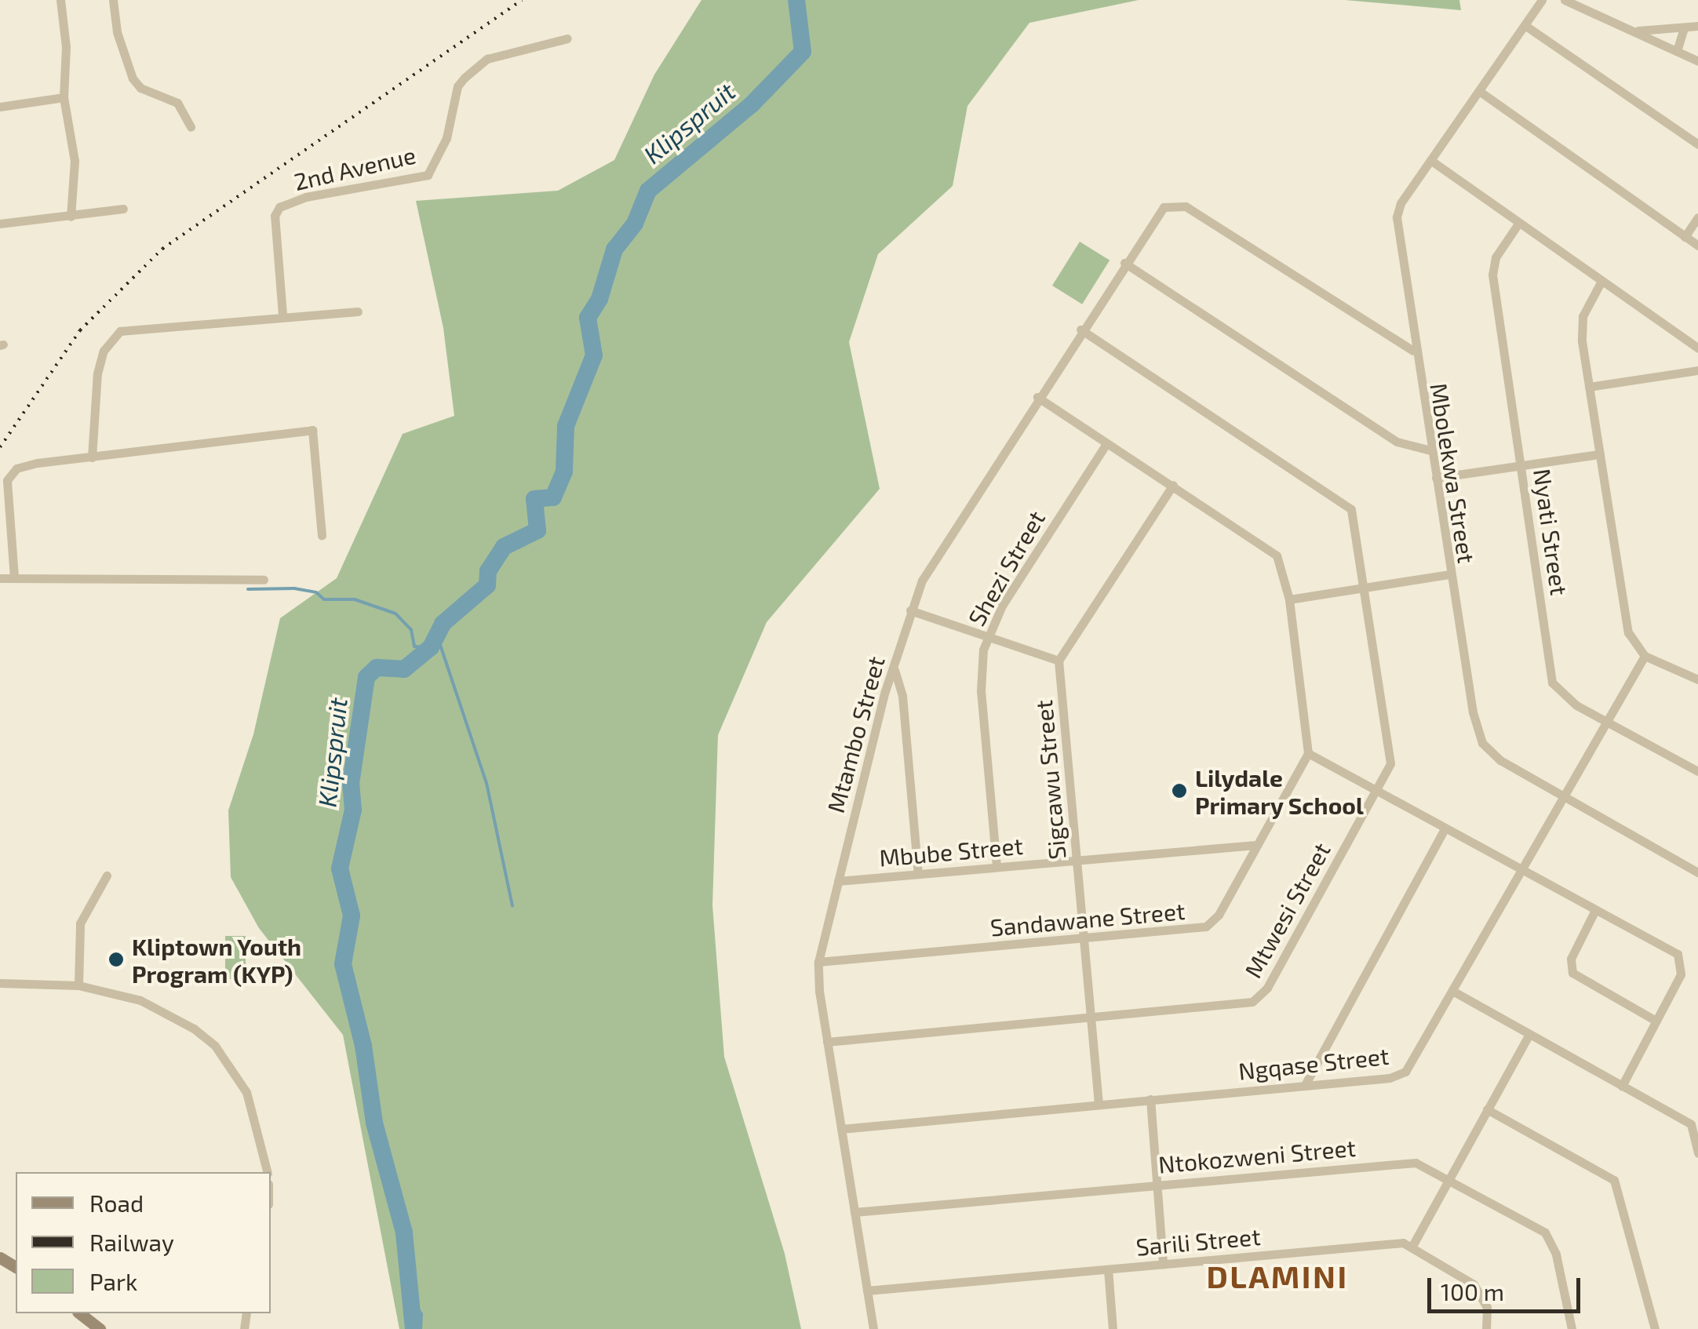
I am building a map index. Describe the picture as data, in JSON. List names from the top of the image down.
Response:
{
  "streets": {
    "street": [
      "2nd Avenue",
      "Mbolekwa Street",
      "Nyati Street",
      "Shezi Street",
      "Mtambo Street",
      "Sigcawu Street",
      "Mbube Street",
      "Mtwesi Street",
      "Sandawane Street",
      "Ngqase Street",
      "Ntokozweni Street",
      "Sarili Street"
    ]
  },
  "crossings": [
    ["Mbolekwa Street", "Mtambo Street"],
    ["Mbolekwa Street", "Ngqase Street"],
    ["Nyati Street", "Ngqase Street"],
    ["Shezi Street", "Mbube Street"],
    ["Mtambo Street", "Mbube Street"],
    ["Mtambo Street", "Mtwesi Street"],
    ["Mtambo Street", "Sandawane Street"],
    ["Mtambo Street", "Ngqase Street"],
    ["Mtambo Street", "Ntokozweni Street"],
    ["Mtambo Street", "Sarili Street"],
    ["Sigcawu Street", "Mbube Street"],
    ["Sigcawu Street", "Mtwesi Street"],
    ["Sigcawu Street", "Sandawane Street"],
    ["Sigcawu Street", "Ngqase Street"],
    ["Mbube Street", "Sandawane Street"]
  ],
  "districts": ["DLAMINI"],
  "water": ["Klipspruit"],
  "places": ["Lilydale Primary School", "Kliptown Youth Program (KYP)"],
  "legend": ["Road", "Railway", "Park"],
  "scale_bar": "100 m"
}
